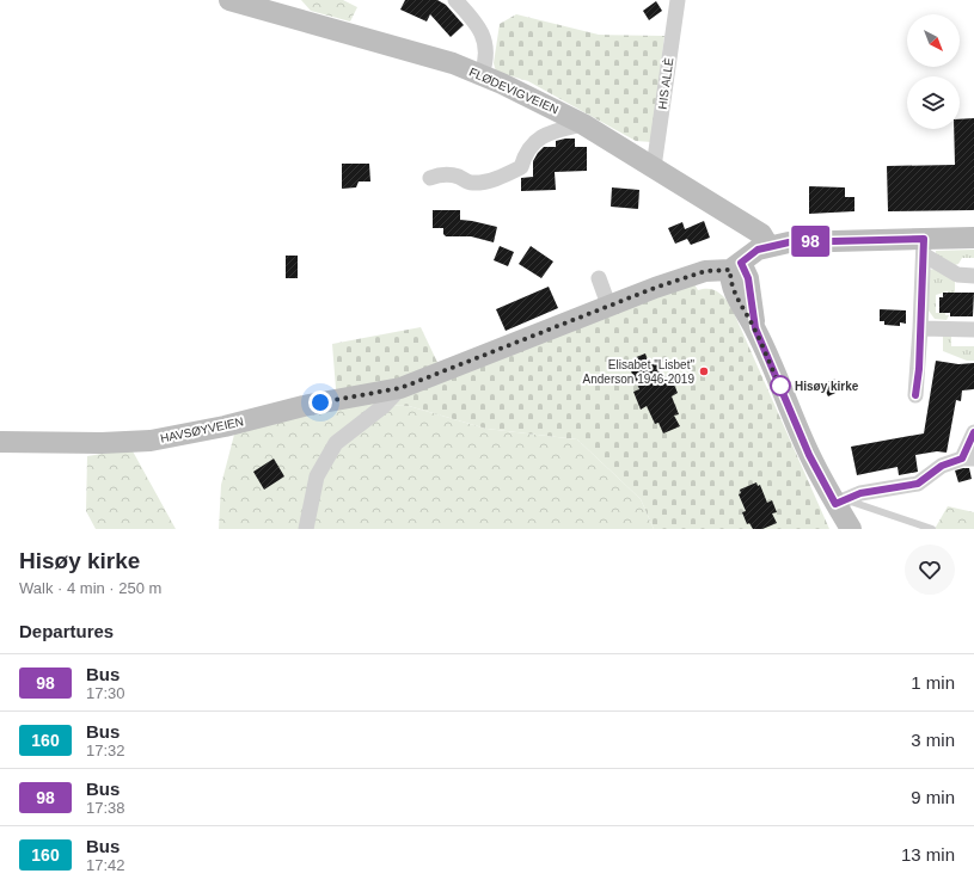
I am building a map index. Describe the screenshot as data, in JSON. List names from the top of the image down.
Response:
{
  "streets": {
    "main road": ["FLØDEVIGVEIEN", "HAVSØYVEIEN"],
    "street": ["HIS ALLÈ"]
  },
  "crossings": [
    ["HIS ALLÈ", "FLØDEVIGVEIEN"]
  ],
  "places": ["Elisabet \"Lisbet\" Anderson 1946-2019", "Hisøy kirke"],
  "lines": ["bus line 98"],
  "north": "bottom right",
  "page": {
    "on_map": "98",
    "heading": [
      ["Hisøy kirke", "Walk · 4 min · 250 m"],
      "Departures"
    ],
    "list": [
      {
        "mark": "98",
        "name": "Bus",
        "note": "17:30",
        "value": "1 min"
      },
      {
        "mark": "160",
        "name": "Bus",
        "note": "17:32",
        "value": "3 min"
      },
      {
        "mark": "98",
        "name": "Bus",
        "note": "17:38",
        "value": "9 min"
      },
      {
        "mark": "160",
        "name": "Bus",
        "note": "17:42",
        "value": "13 min"
      }
    ]
  }
}
